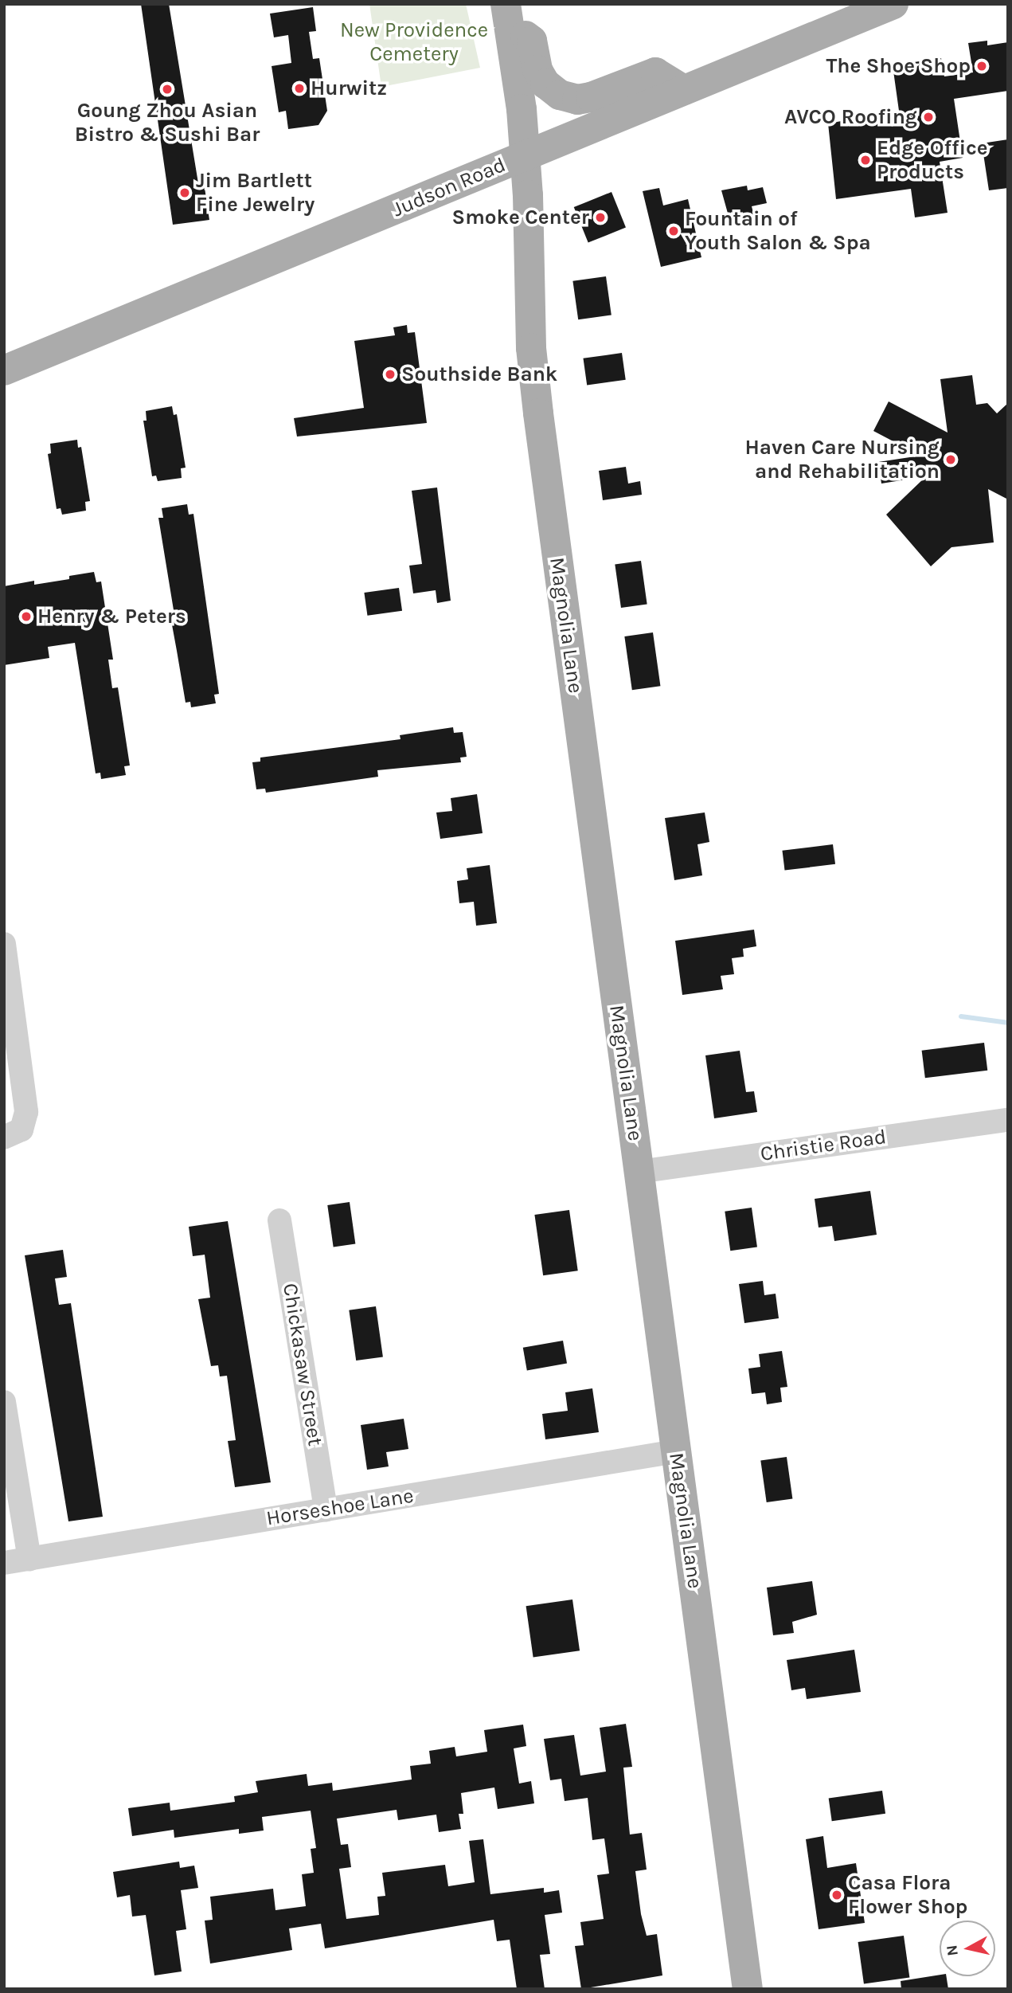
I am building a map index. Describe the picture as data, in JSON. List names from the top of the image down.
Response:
{
  "streets": {
    "main road": ["Judson Road", "Magnolia Lane"],
    "street": ["Christie Road", "Chickasaw Street", "Horseshoe Lane"]
  },
  "crossings": [
    ["Judson Road", "Magnolia Lane"],
    ["Magnolia Lane", "Christie Road"],
    ["Magnolia Lane", "Horseshoe Lane"],
    ["Chickasaw Street", "Horseshoe Lane"]
  ],
  "parks": ["New Providence Cemetery"],
  "places": [
    "The Shoe Shop",
    "Hurwitz",
    "Goung Zhou Asian Bistro & Sushi Bar",
    "AVCO Roofing",
    "Edge Office Products",
    "Jim Bartlett Fine Jewelry",
    "Smoke Center",
    "Fountain of Youth Salon & Spa",
    "Southside Bank",
    "Haven Care Nursing and Rehabilitation",
    "Henry & Peters",
    "Casa Flora Flower Shop"
  ],
  "north": "left"
}
